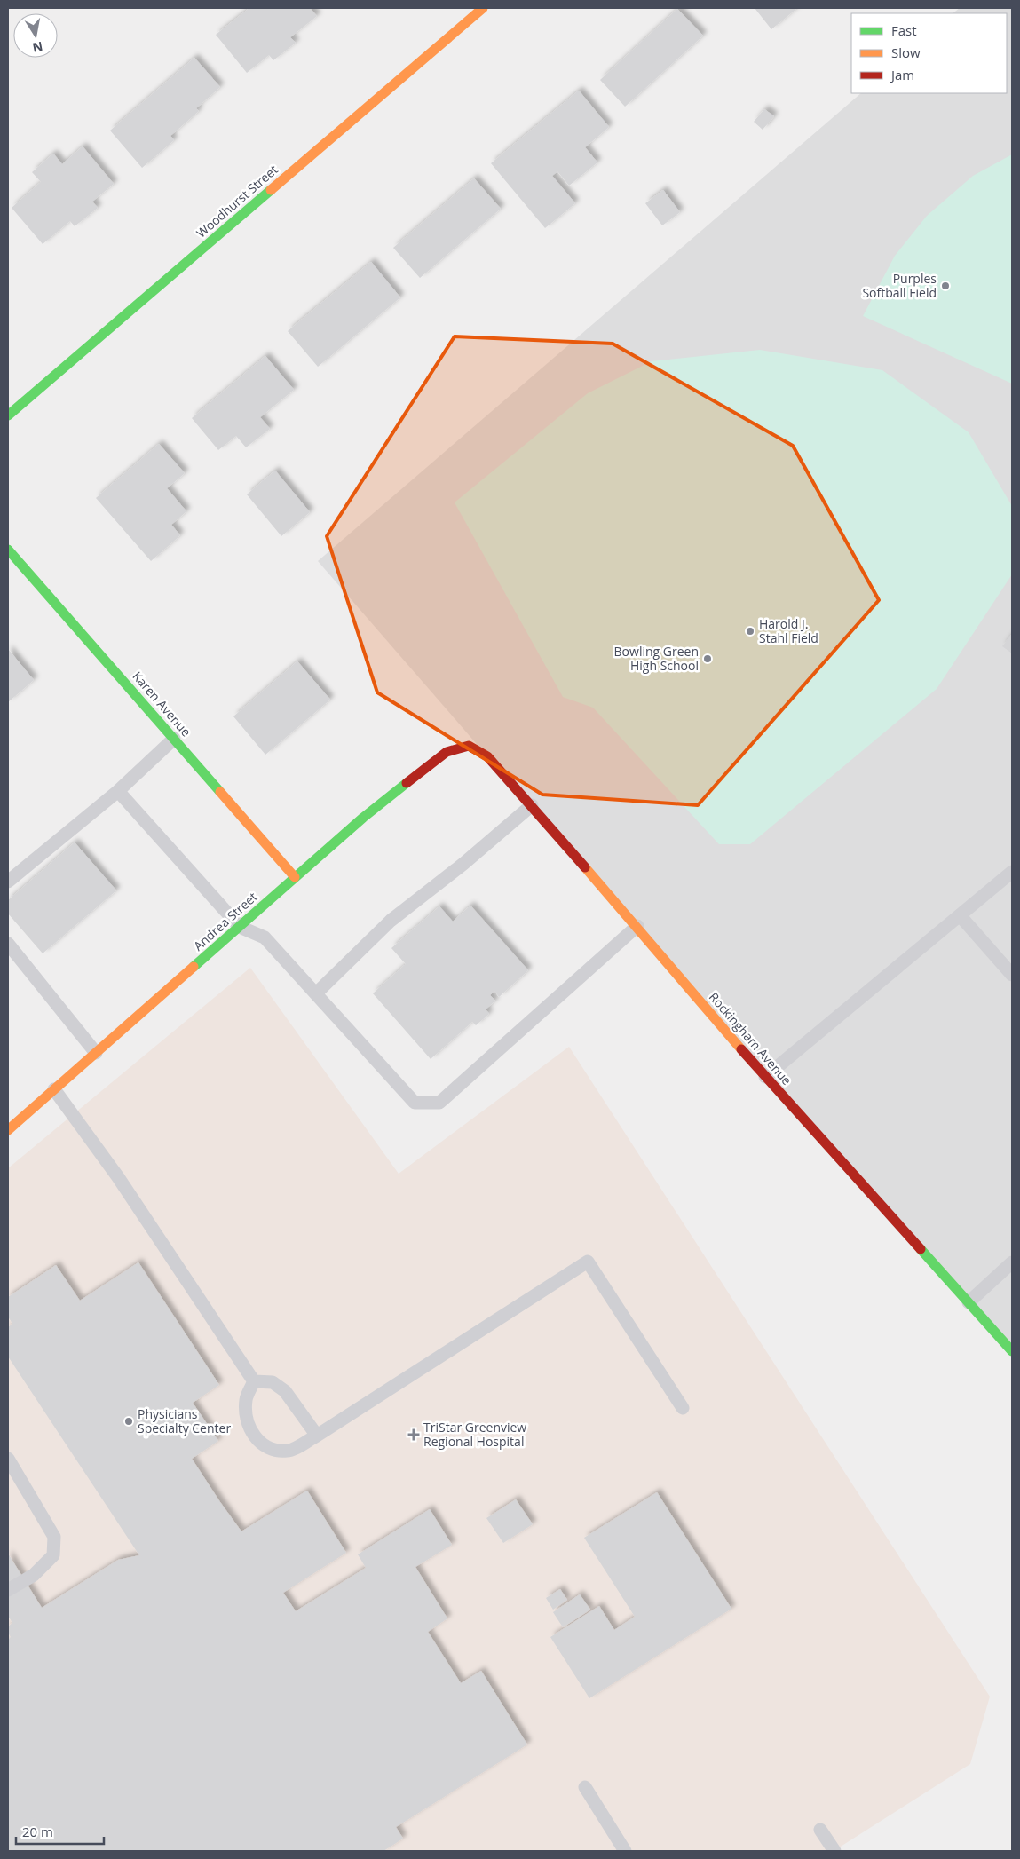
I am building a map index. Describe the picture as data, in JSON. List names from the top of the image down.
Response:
{
  "streets": {
    "street": [
      "Woodhurst Street",
      "Karen Avenue",
      "Andrea Street",
      "Rockingham Avenue"
    ]
  },
  "crossings": [
    ["Karen Avenue", "Andrea Street"],
    ["Andrea Street", "Rockingham Avenue"]
  ],
  "places": {
    "other": [
      "Purples Softball Field",
      "Harold J. Stahl Field",
      "Bowling Green High School",
      "Physicians Specialty Center"
    ],
    "health": ["TriStar Greenview Regional Hospital"]
  },
  "legend": ["Fast", "Slow", "Jam"],
  "scale_bar": "20 m",
  "north": "bottom"
}
